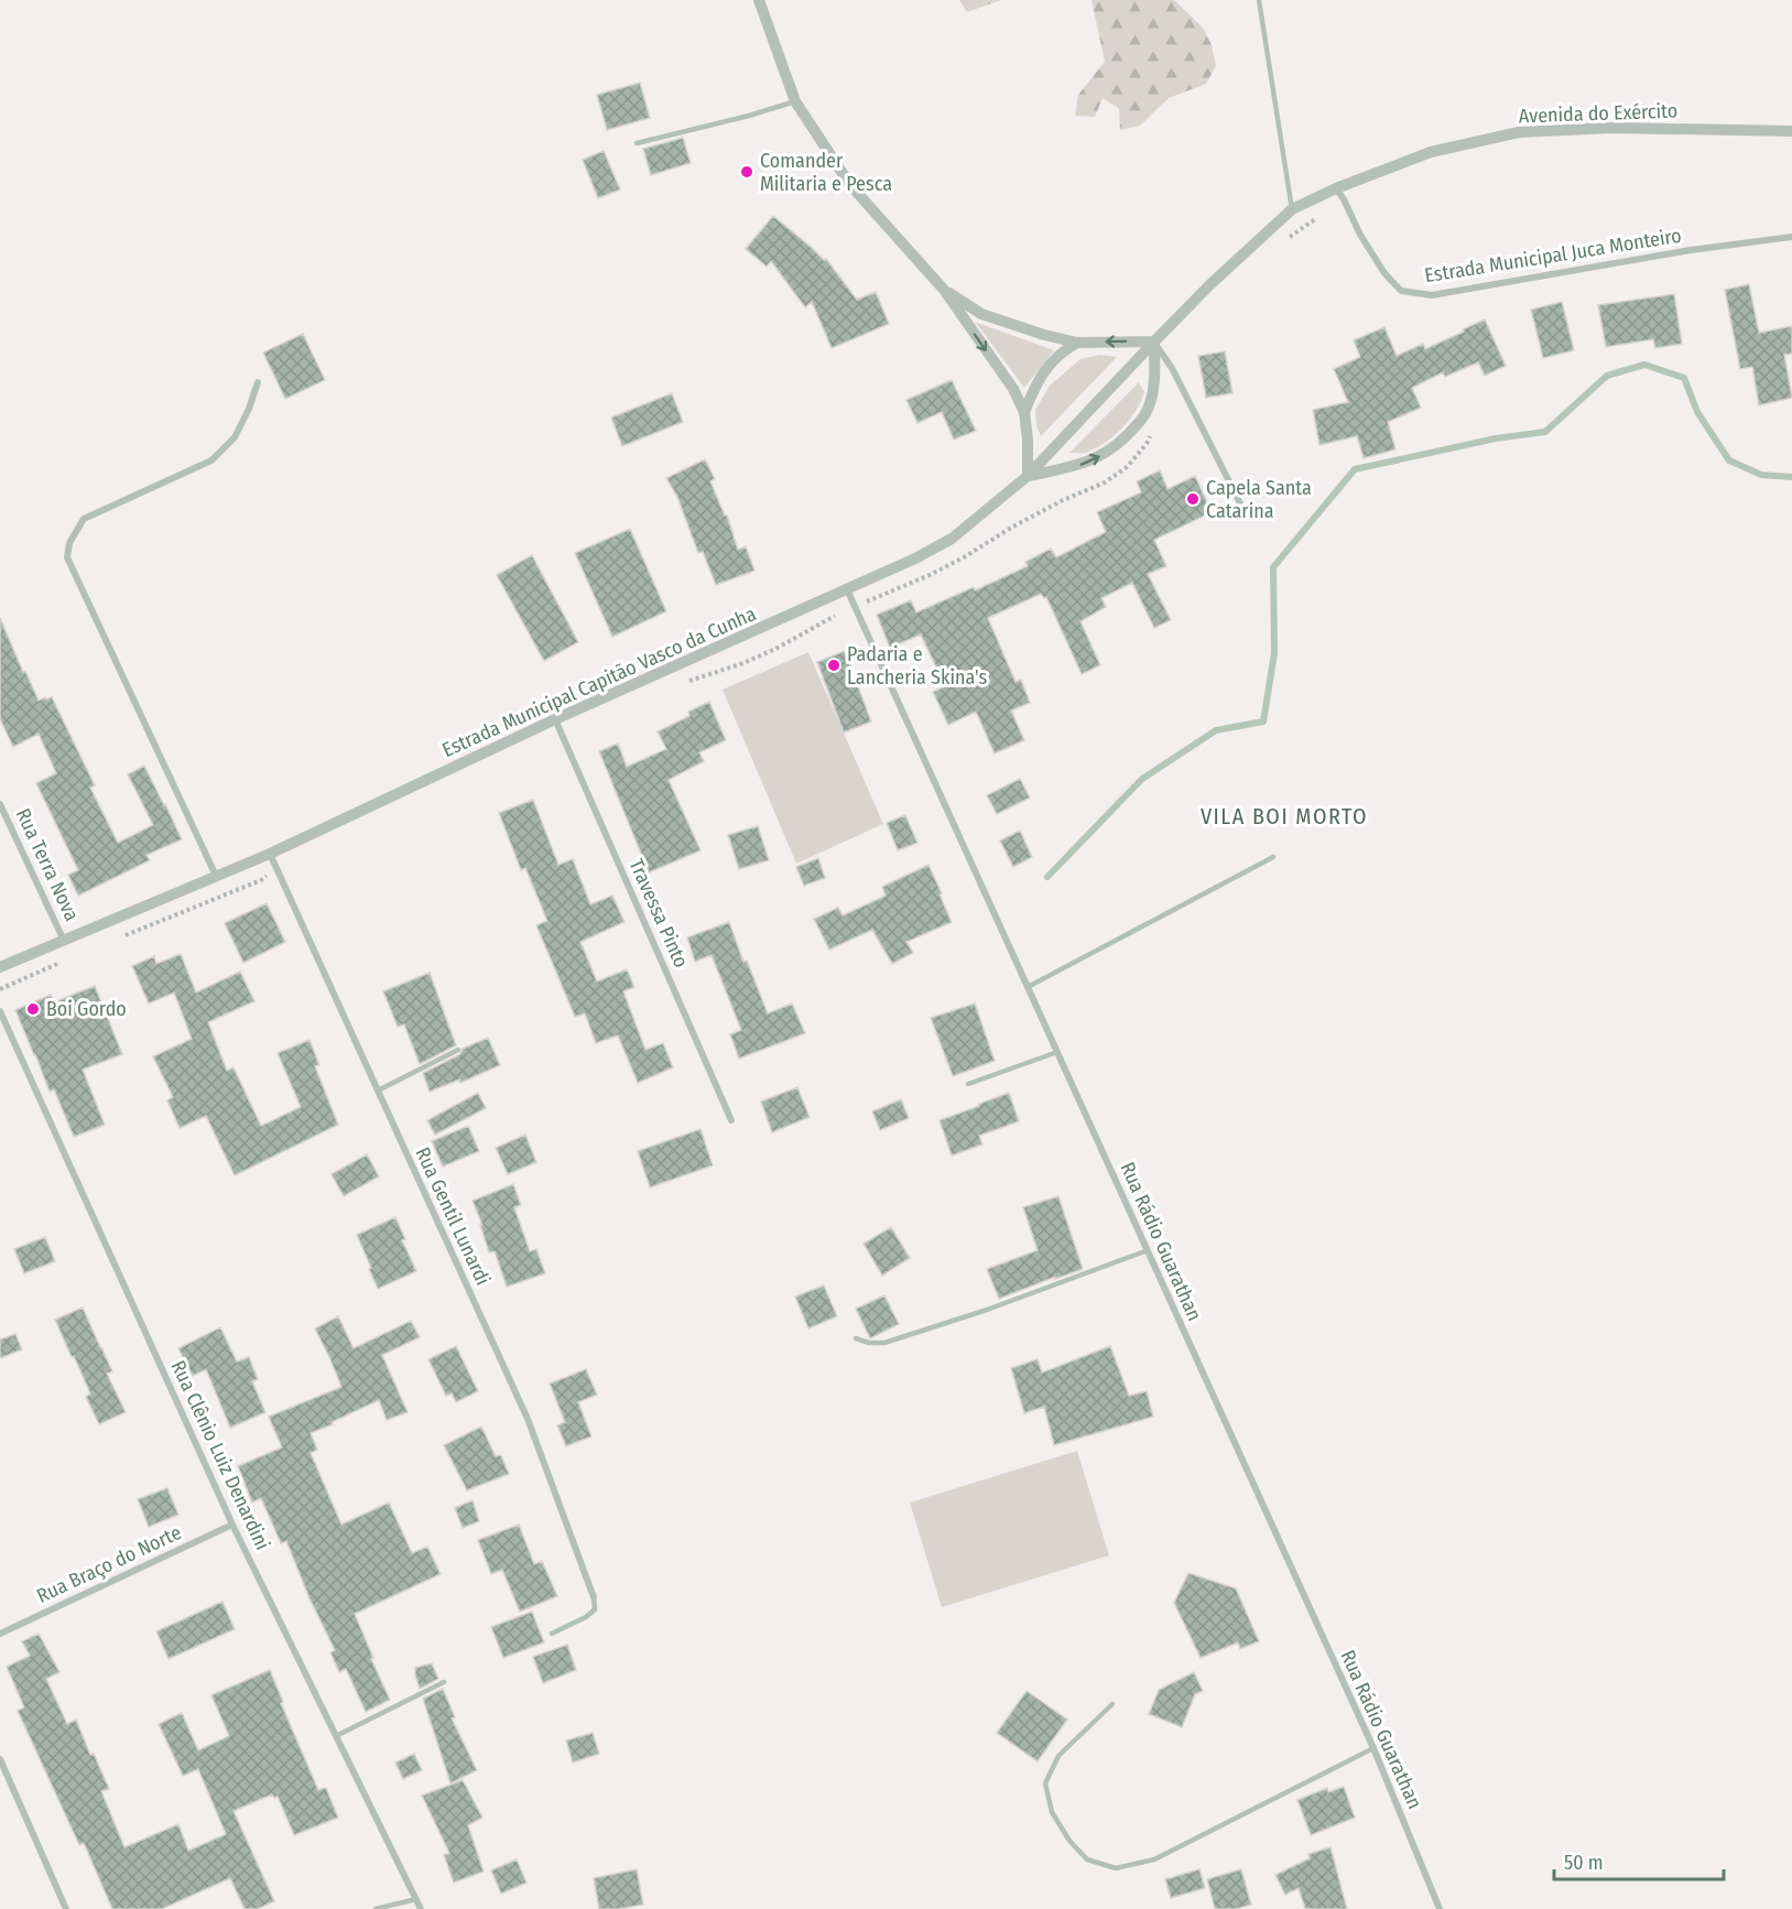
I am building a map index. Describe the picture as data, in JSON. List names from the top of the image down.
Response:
{
  "streets": {
    "street": [
      "Avenida do Exército",
      "Estrada Municipal Juca Monteiro",
      "Estrada Municipal Capitão Vasco da Cunha",
      "Rua Terra Nova",
      "Travessa Pinto",
      "Rua Gentil Lunardi",
      "Rua Rádio Guarathan",
      "Rua Clênio Luiz Denardini",
      "Rua Braço do Norte"
    ]
  },
  "crossings": [
    ["Avenida do Exército", "Estrada Municipal Juca Monteiro"],
    ["Avenida do Exército", "Estrada Municipal Capitão Vasco da Cunha"],
    ["Estrada Municipal Capitão Vasco da Cunha", "Rua Terra Nova"],
    ["Estrada Municipal Capitão Vasco da Cunha", "Travessa Pinto"],
    ["Estrada Municipal Capitão Vasco da Cunha", "Rua Gentil Lunardi"],
    ["Estrada Municipal Capitão Vasco da Cunha", "Rua Rádio Guarathan"],
    ["Rua Clênio Luiz Denardini", "Rua Braço do Norte"]
  ],
  "districts": ["VILA BOI MORTO"],
  "places": [
    "Comander Militaria e Pesca",
    "Capela Santa Catarina",
    "Padaria e Lancheria Skina's",
    "Boi Gordo"
  ],
  "scale_bar": "50 m"
}
